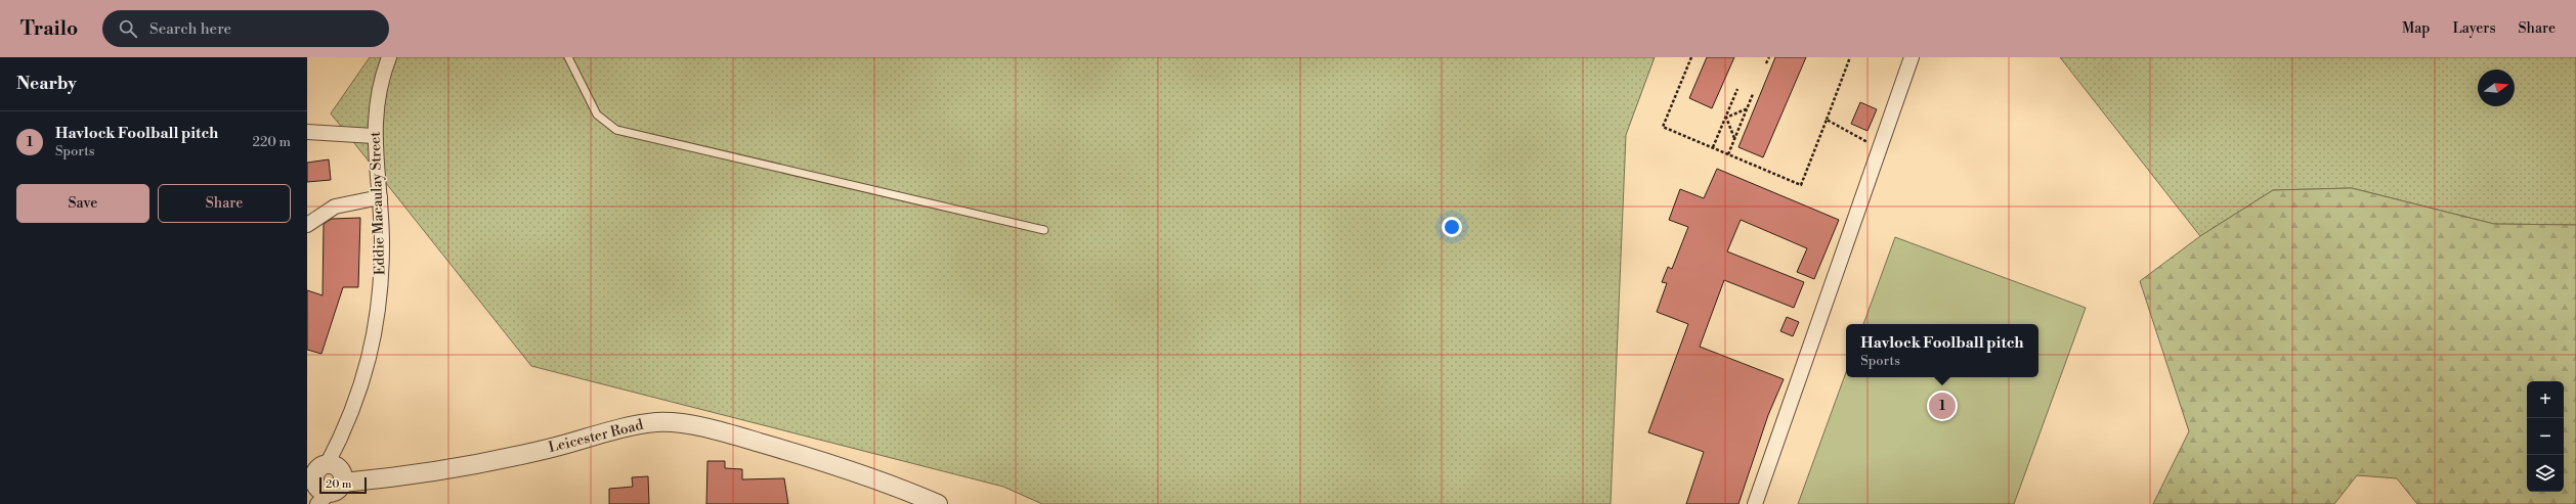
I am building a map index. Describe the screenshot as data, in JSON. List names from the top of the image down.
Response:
{
  "streets": {
    "street": ["Eddie Macaulay Street", "Leicester Road"]
  },
  "scale_bar": "20 m",
  "north": "right",
  "page": {
    "header": "Trailo",
    "search": "Search here",
    "nav": ["Map", "Layers", "Share"],
    "heading": "Nearby",
    "list": [
      {
        "mark": "1",
        "name": "Havlock Foolball pitch",
        "note": "Sports",
        "value": "220 m"
      }
    ],
    "buttons": ["Save", "Share"],
    "popup": ["Havlock Foolball pitch", "Sports"],
    "map_buttons": ["+", "−"],
    "pins": "1",
    "scale": "20 m"
  }
}
